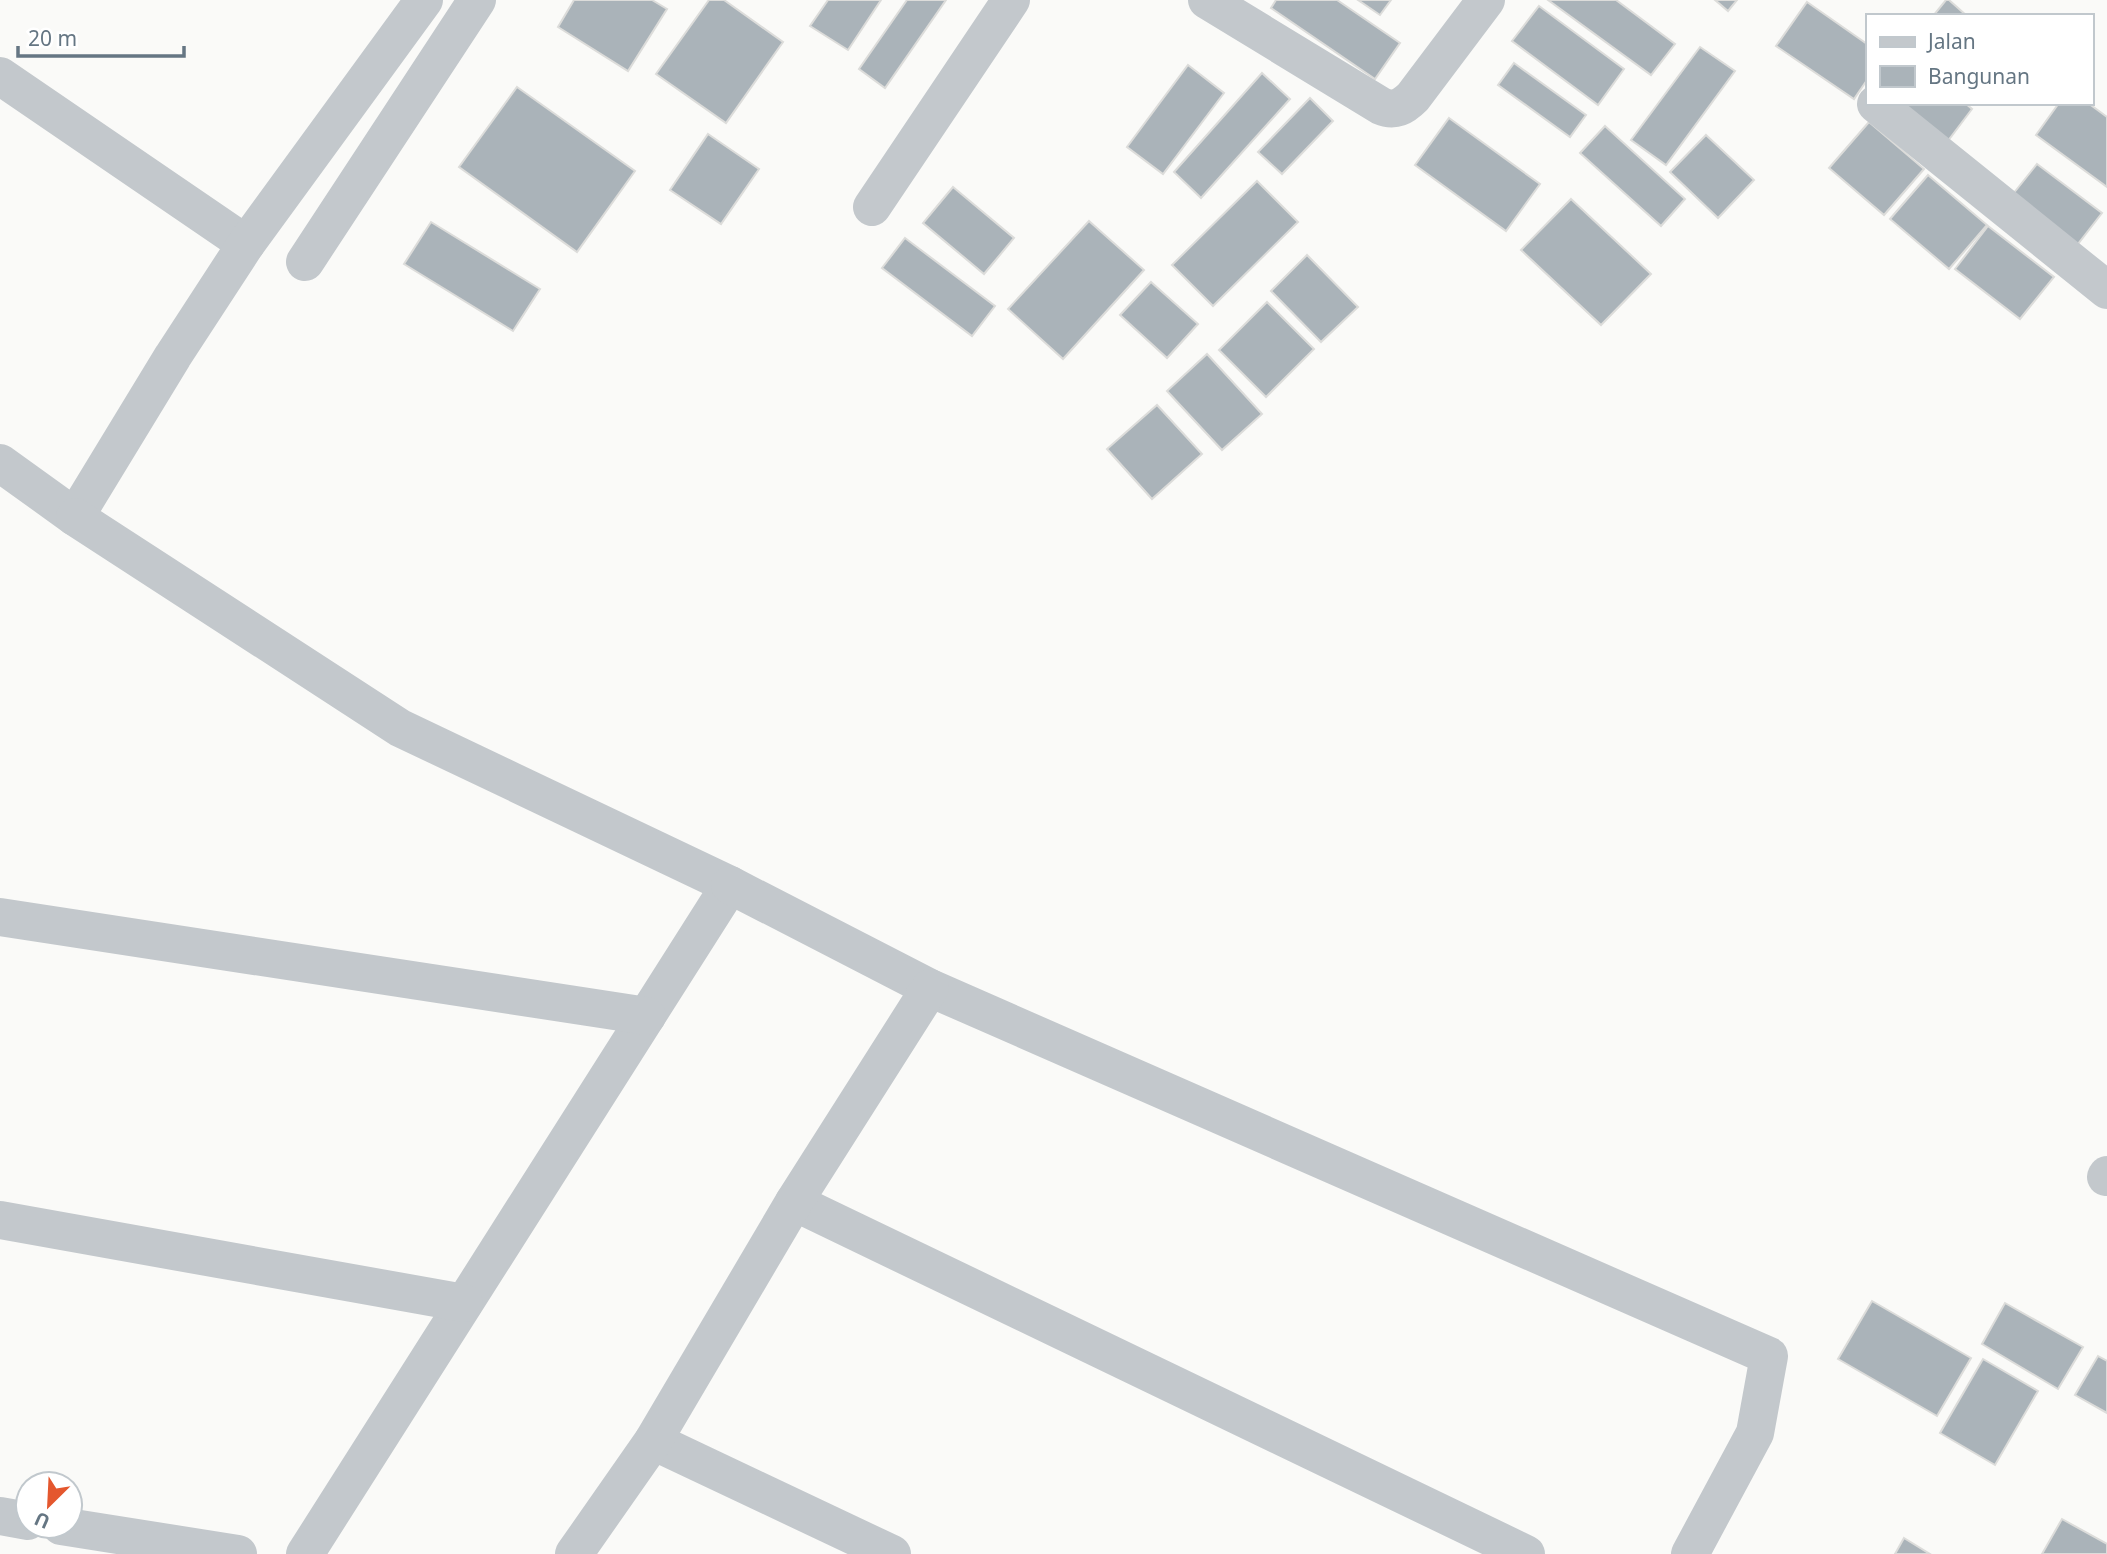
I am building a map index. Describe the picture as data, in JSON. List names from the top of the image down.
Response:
{
  "legend": ["Jalan", "Bangunan"],
  "scale_bar": "20 m",
  "north": "bottom left"
}
